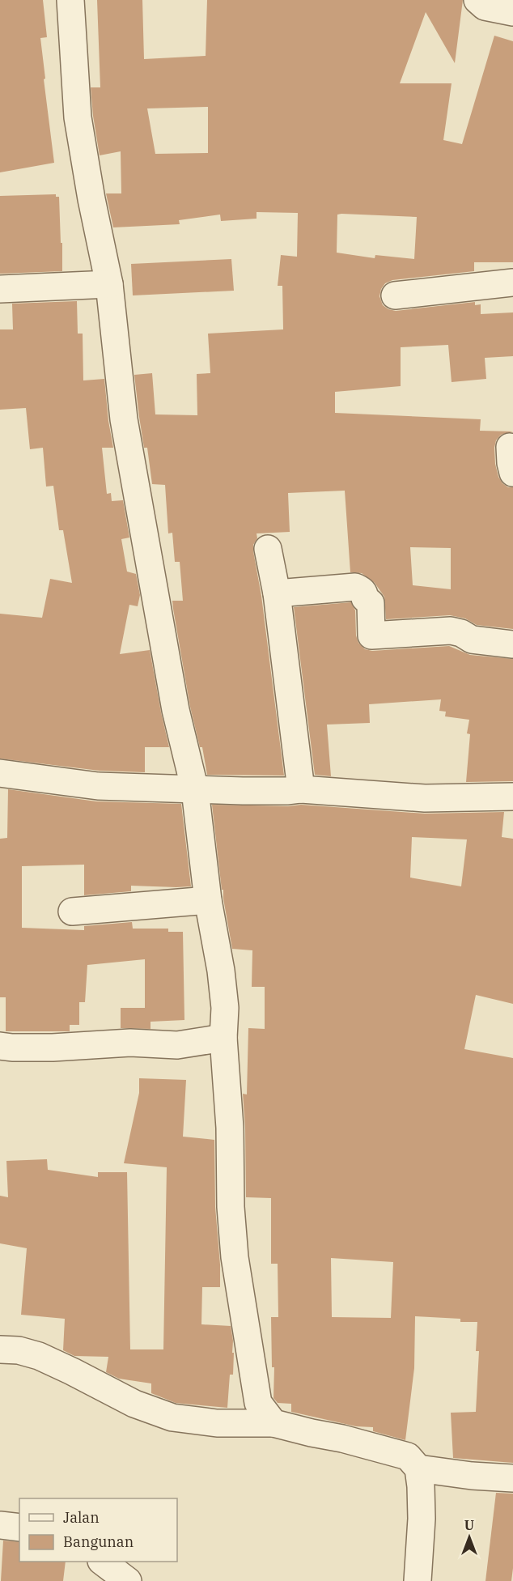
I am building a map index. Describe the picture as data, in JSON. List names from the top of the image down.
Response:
{
  "legend": ["Jalan", "Bangunan"],
  "north": "top"
}
